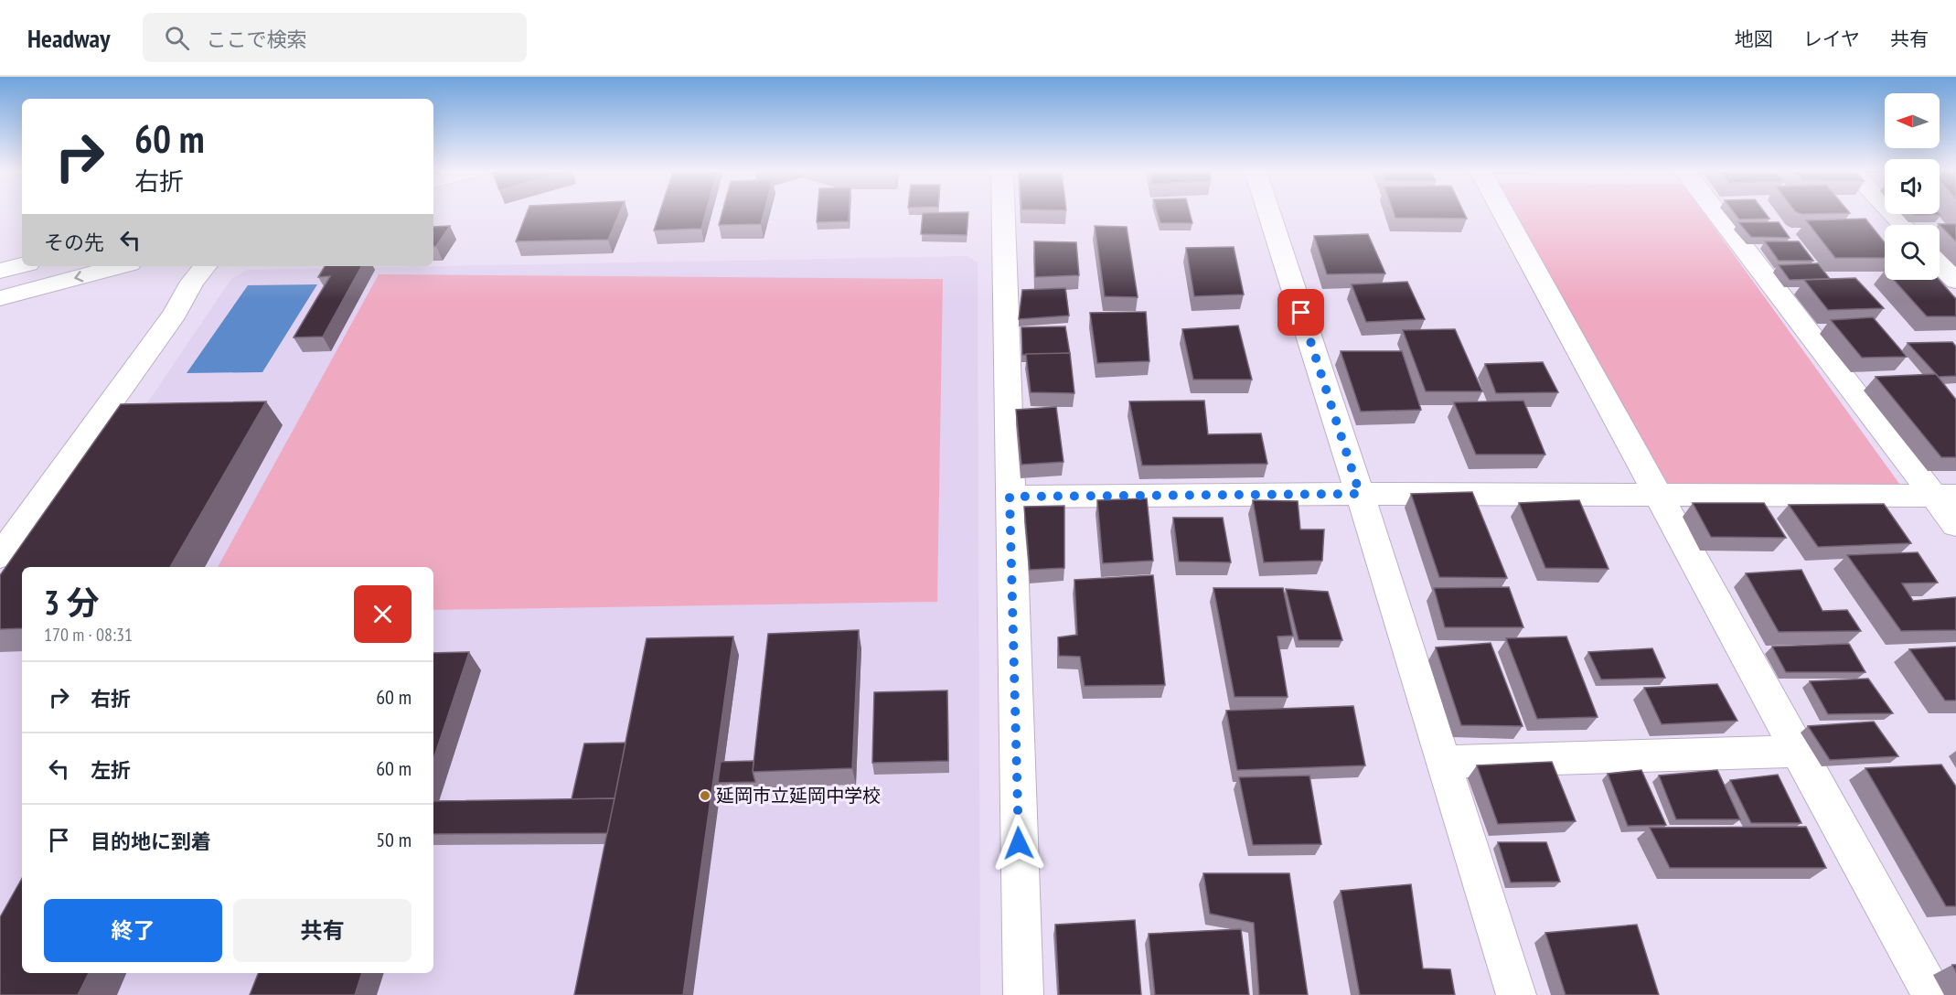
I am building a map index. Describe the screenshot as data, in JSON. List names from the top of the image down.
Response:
{
  "places": ["延岡市立延岡中学校"],
  "north": "left",
  "page": {
    "header": "Headway",
    "search": "ここで検索",
    "nav": ["地図", "レイヤ", "共有"],
    "turn": ["60 m", "右折"],
    "then": "その先",
    "heading": ["3 分", "170 m · 08:31"],
    "list": [
      {
        "name": "右折",
        "value": "60 m"
      },
      {
        "name": "左折",
        "value": "60 m"
      },
      {
        "name": "目的地に到着",
        "value": "50 m"
      }
    ],
    "buttons": ["終了", "共有"]
  }
}
